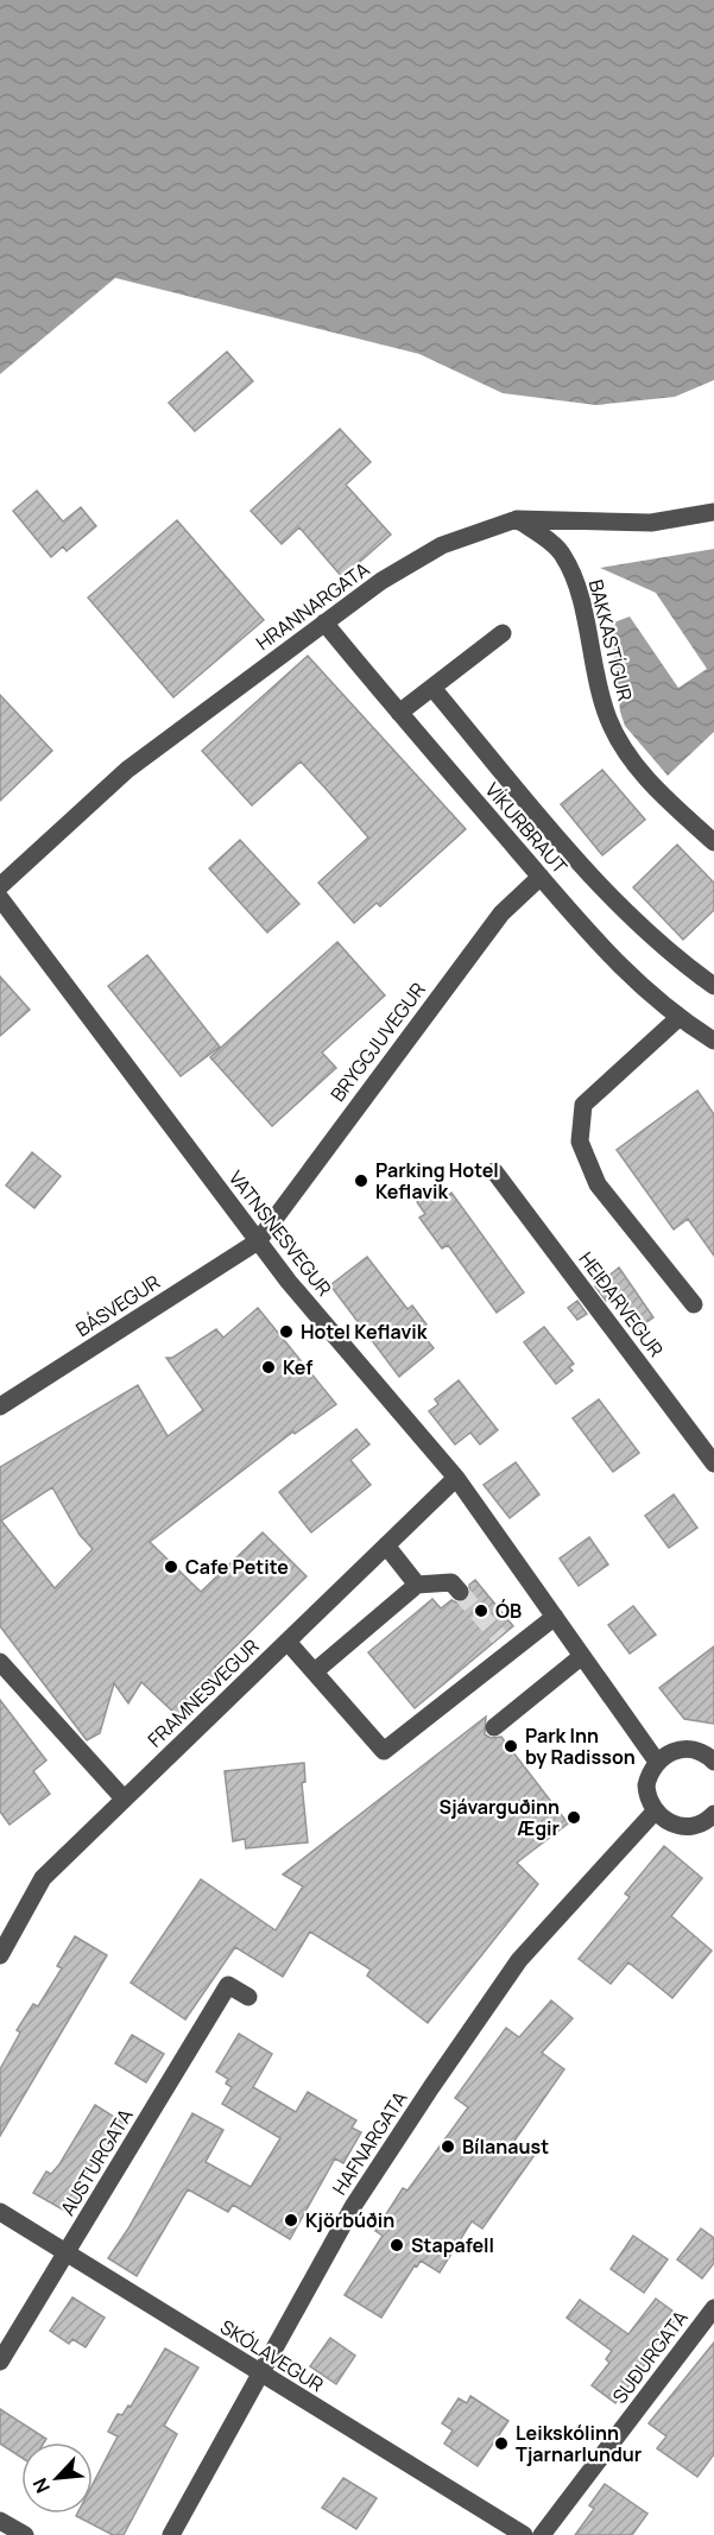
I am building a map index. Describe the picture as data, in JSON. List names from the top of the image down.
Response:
{
  "streets": {
    "street": [
      "HRANNARGATA",
      "BAKKASTÍGUR",
      "VÍKURBRAUT",
      "BRYGGJUVEGUR",
      "VATNSNESVEGUR",
      "HEIÐARVEGUR",
      "BÁSVEGUR",
      "FRAMNESVEGUR",
      "HAFNARGATA",
      "AUSTURGATA",
      "SKÓLAVEGUR",
      "SUÐURGATA"
    ]
  },
  "crossings": [
    ["HRANNARGATA", "BAKKASTÍGUR"],
    ["HRANNARGATA", "VÍKURBRAUT"],
    ["VÍKURBRAUT", "BRYGGJUVEGUR"],
    ["BRYGGJUVEGUR", "VATNSNESVEGUR"],
    ["BRYGGJUVEGUR", "BÁSVEGUR"],
    ["VATNSNESVEGUR", "BÁSVEGUR"],
    ["VATNSNESVEGUR", "FRAMNESVEGUR"],
    ["HAFNARGATA", "SKÓLAVEGUR"],
    ["AUSTURGATA", "SKÓLAVEGUR"]
  ],
  "places": [
    "Parking Hotel Keflavik",
    "Hotel Keflavik",
    "Kef",
    "Cafe Petite",
    "ÓB",
    "Park Inn by Radisson",
    "Sjávarguðinn Ægir",
    "Bílanaust",
    "Kjörbúðin",
    "Stapafell",
    "Leikskólinn Tjarnarlundur"
  ],
  "north": "bottom left"
}
